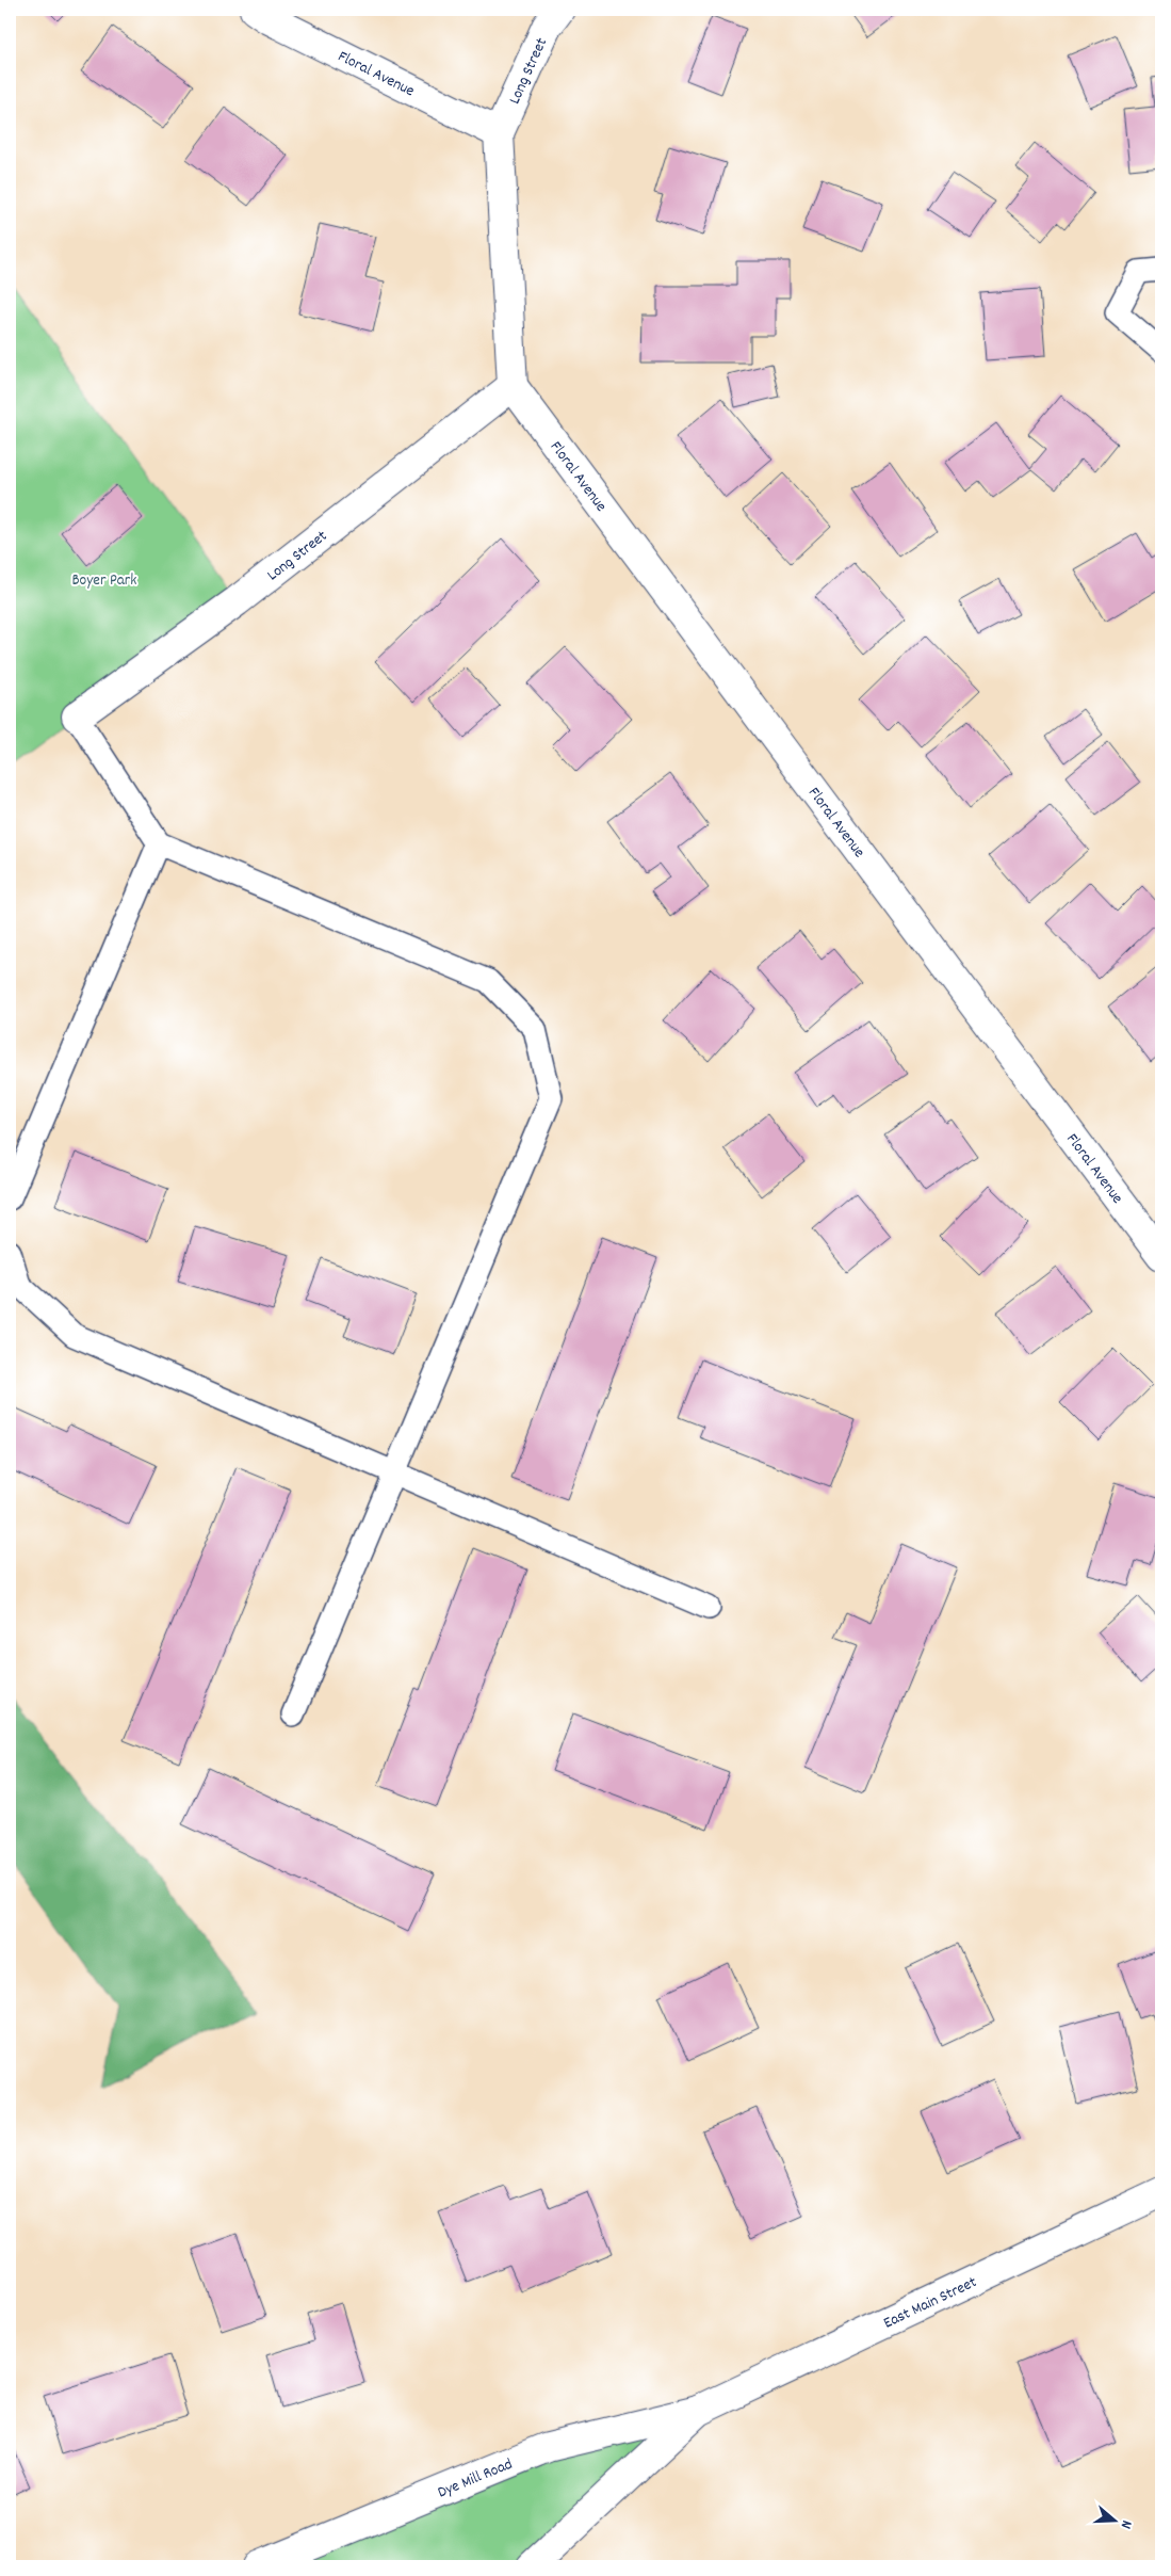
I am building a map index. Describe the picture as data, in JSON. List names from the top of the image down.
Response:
{
  "streets": {
    "street": [
      "Long Street",
      "Floral Avenue",
      "East Main Street",
      "Dye Mill Road"
    ]
  },
  "crossings": [
    ["Long Street", "Floral Avenue"],
    ["East Main Street", "Dye Mill Road"]
  ],
  "parks": ["Boyer Park"],
  "north": "right"
}
